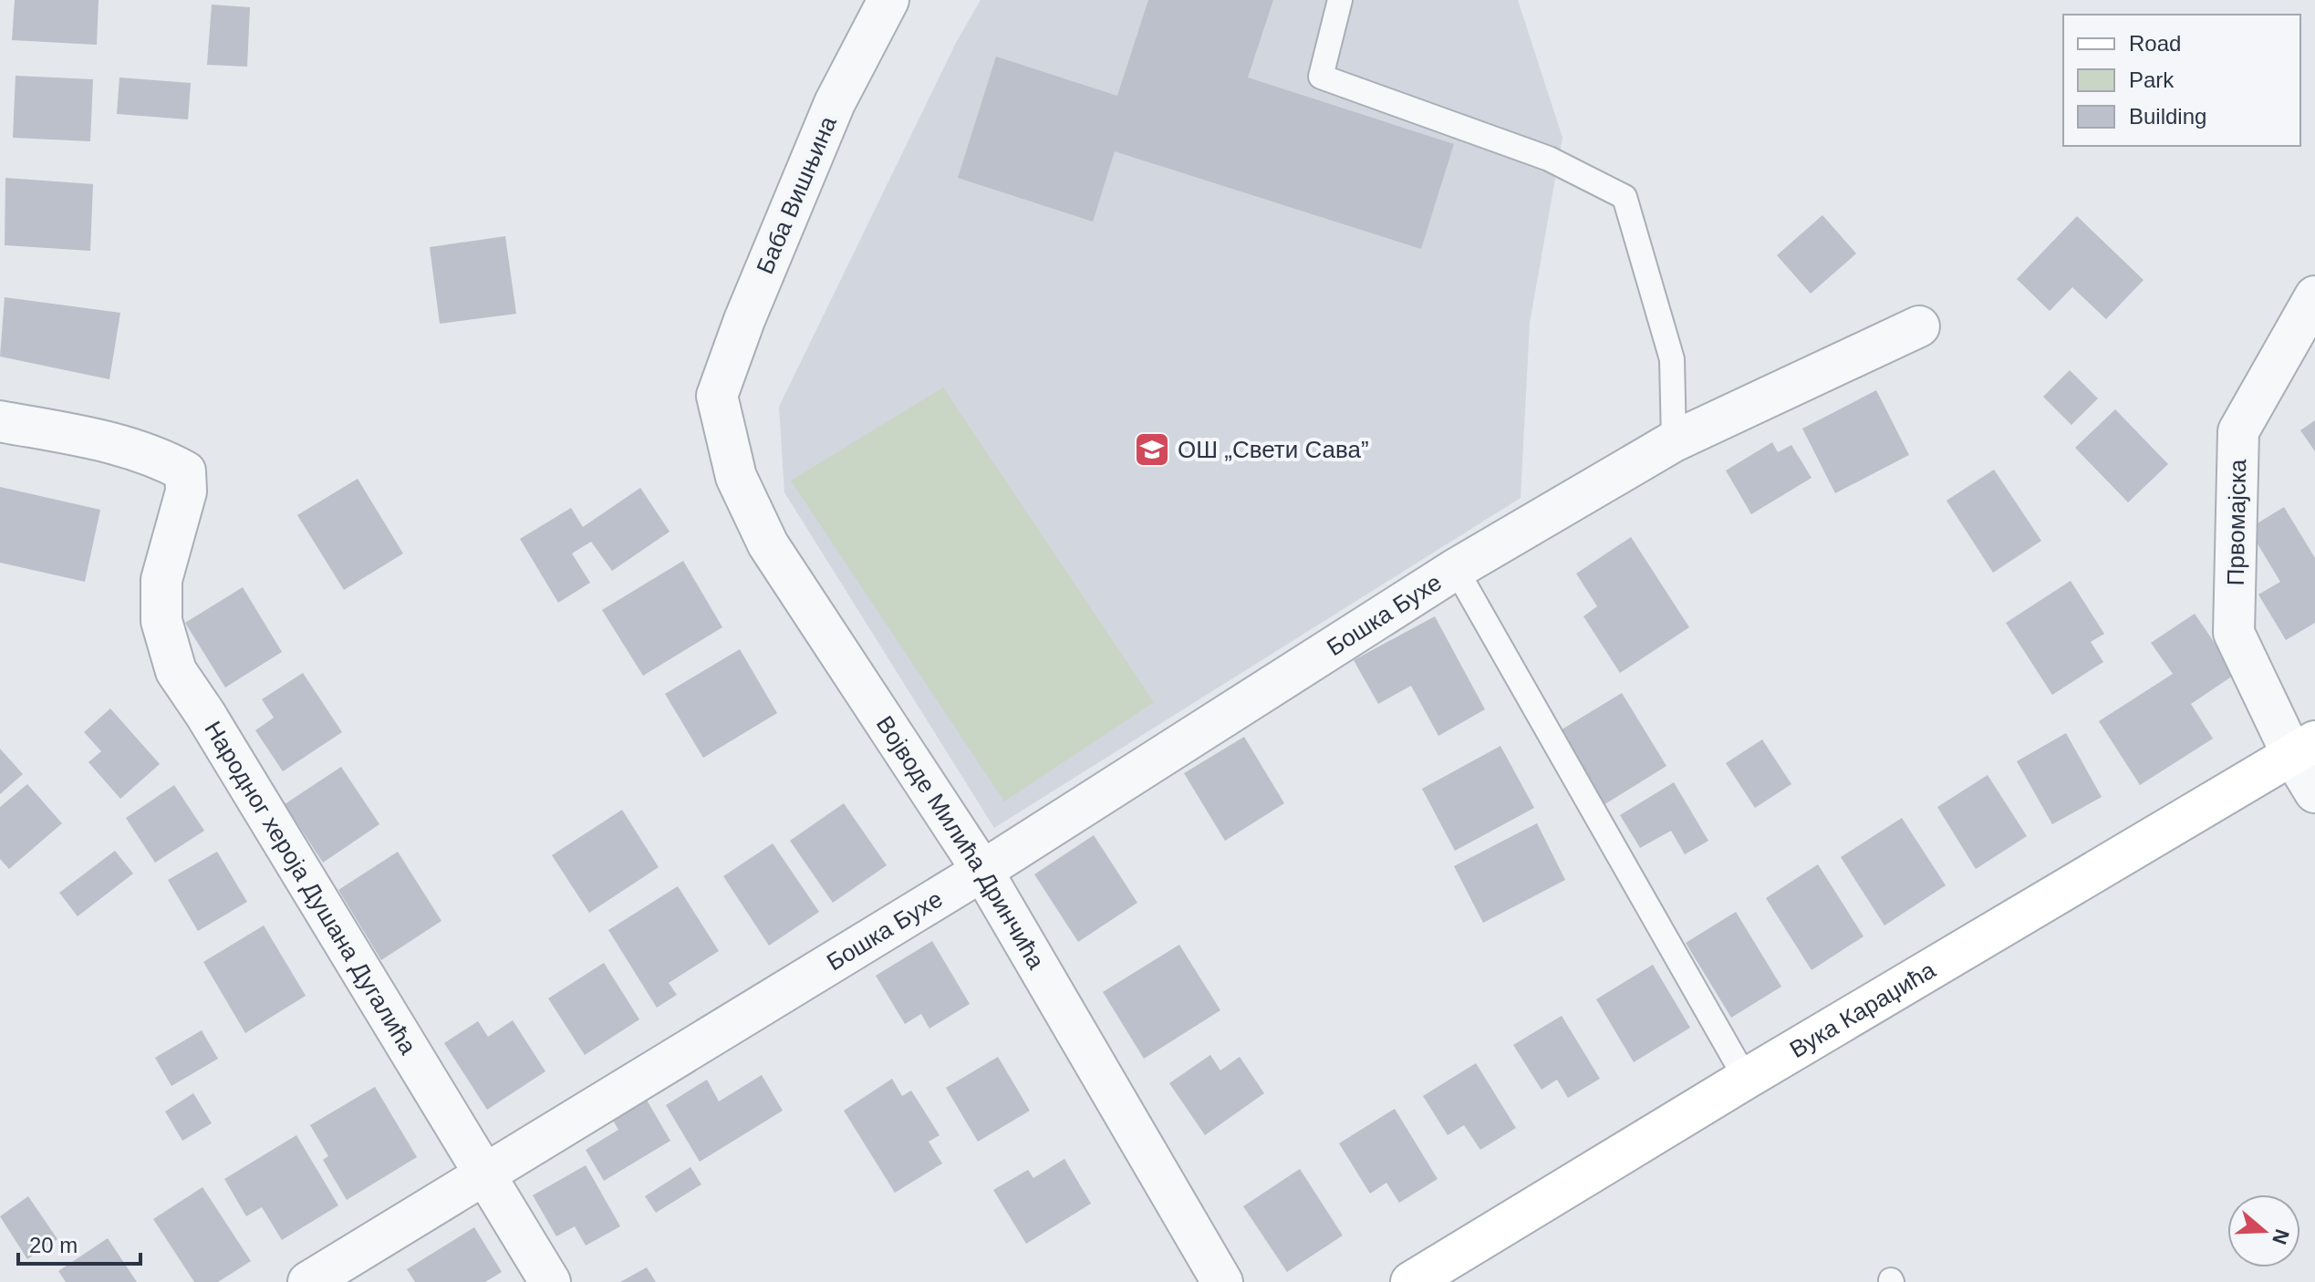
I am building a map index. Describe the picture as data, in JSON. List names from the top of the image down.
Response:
{
  "streets": {
    "street": [
      "Баба Вишњина",
      "Првомајска",
      "Бошка Бухе",
      "Војводе Милића Дринчића",
      "Народног хероја Душана Дугалића",
      "Вука Караџића"
    ]
  },
  "crossings": [
    ["Баба Вишњина", "Војводе Милића Дринчића"],
    ["Првомајска", "Вука Караџића"],
    ["Бошка Бухе", "Војводе Милића Дринчића"],
    ["Бошка Бухе", "Народног хероја Душана Дугалића"],
    ["Бошка Бухе", "Вука Караџића"]
  ],
  "places": {
    "school or university": ["ОШ „Свети Сава”"]
  },
  "legend": ["Road", "Park", "Building"],
  "scale_bar": "20 m",
  "north": "right"
}
